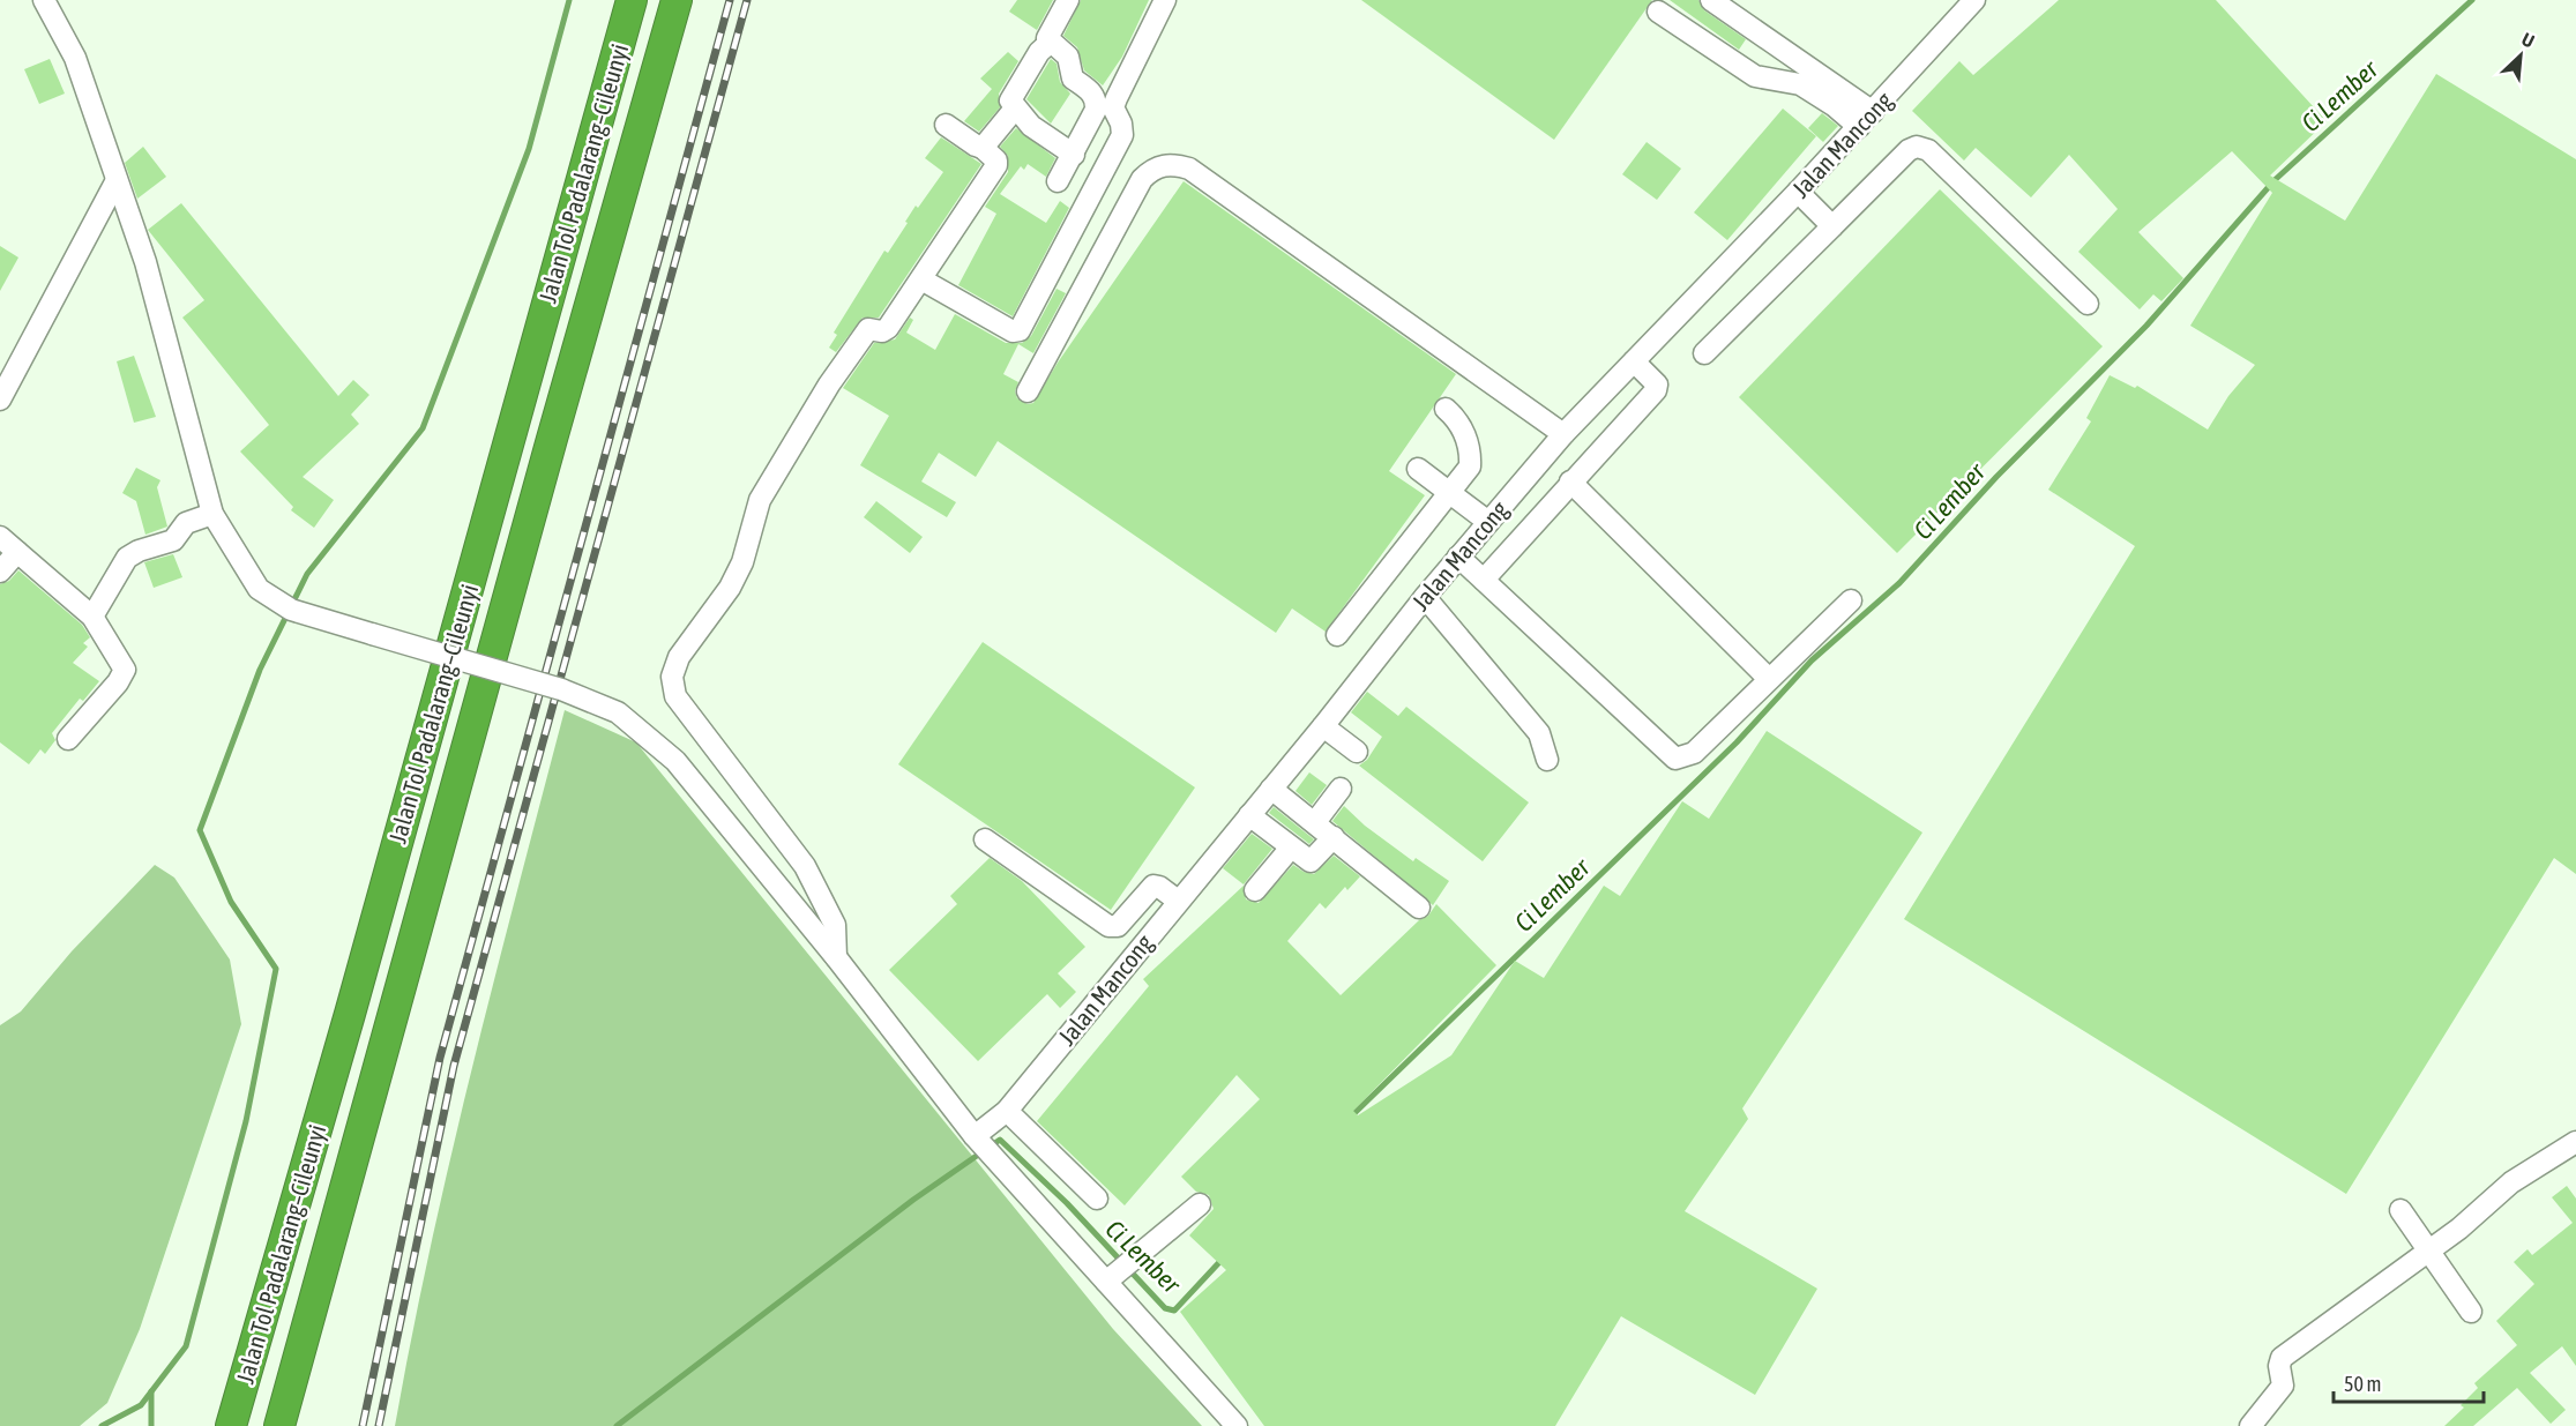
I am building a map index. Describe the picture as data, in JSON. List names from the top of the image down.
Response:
{
  "streets": {
    "highway": ["Jalan Tol Padalarang–Cileunyi"],
    "street": ["Jalan Mancong"]
  },
  "water": ["Ci Lember"],
  "scale_bar": "50 m",
  "north": "top right"
}
